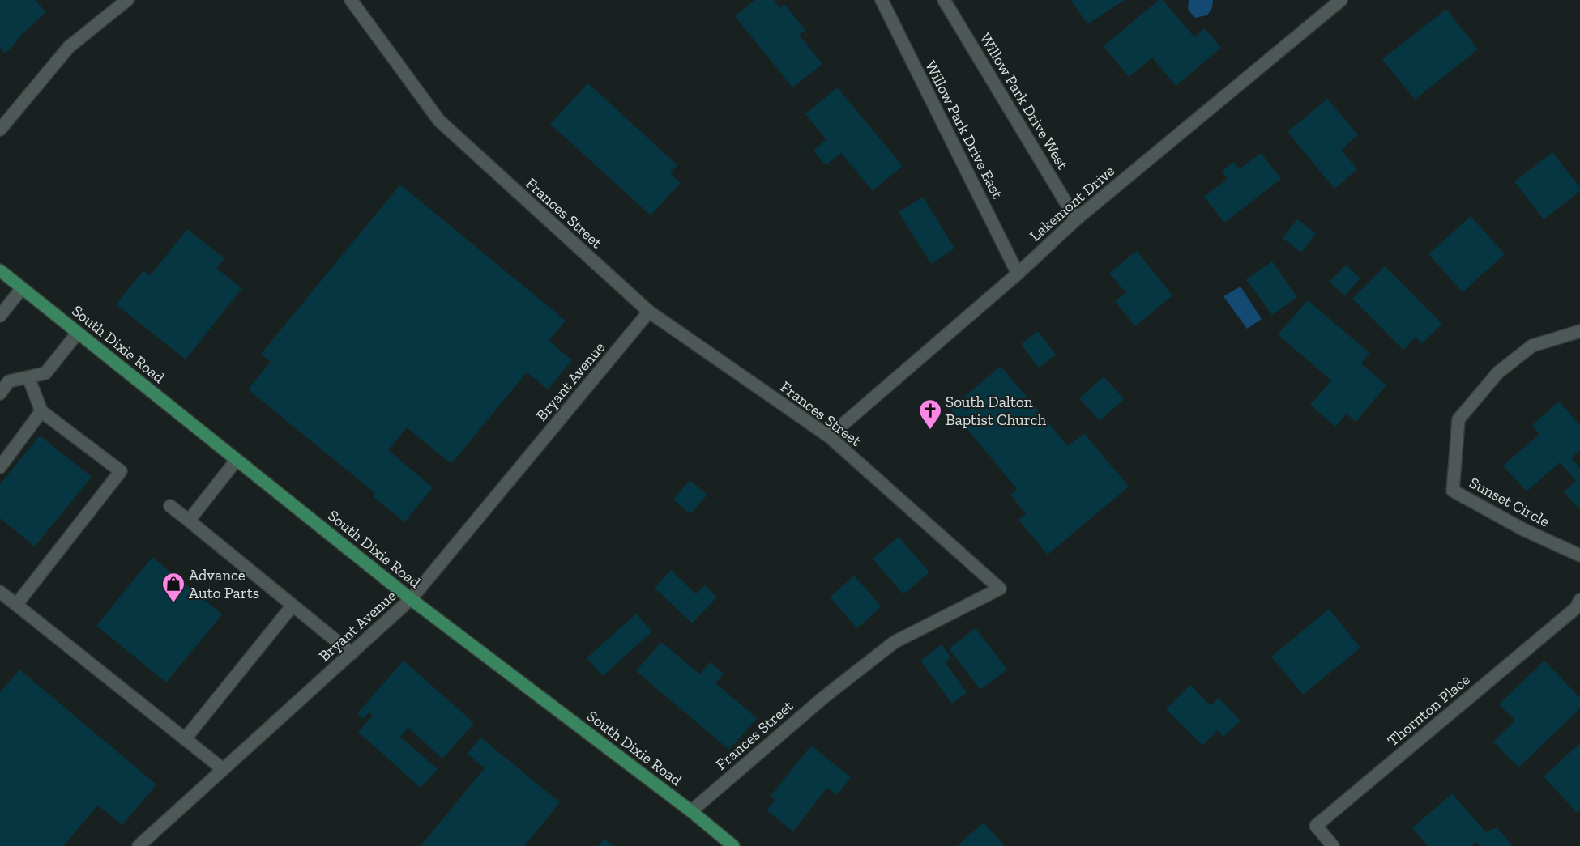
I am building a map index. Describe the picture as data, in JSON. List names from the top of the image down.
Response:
{
  "streets": {
    "main road": ["South Dixie Road"],
    "street": [
      "Willow Park Drive West",
      "Willow Park Drive East",
      "Lakemont Drive",
      "Frances Street",
      "Bryant Avenue",
      "Sunset Circle",
      "Thornton Place"
    ]
  },
  "crossings": [
    ["Willow Park Drive West", "Lakemont Drive"],
    ["Willow Park Drive East", "Lakemont Drive"],
    ["Lakemont Drive", "Frances Street"],
    ["Frances Street", "South Dixie Road"],
    ["Frances Street", "Bryant Avenue"],
    ["South Dixie Road", "Bryant Avenue"]
  ],
  "places": {
    "church": ["South Dalton Baptist Church"],
    "shop": ["Advance Auto Parts"]
  }
}
